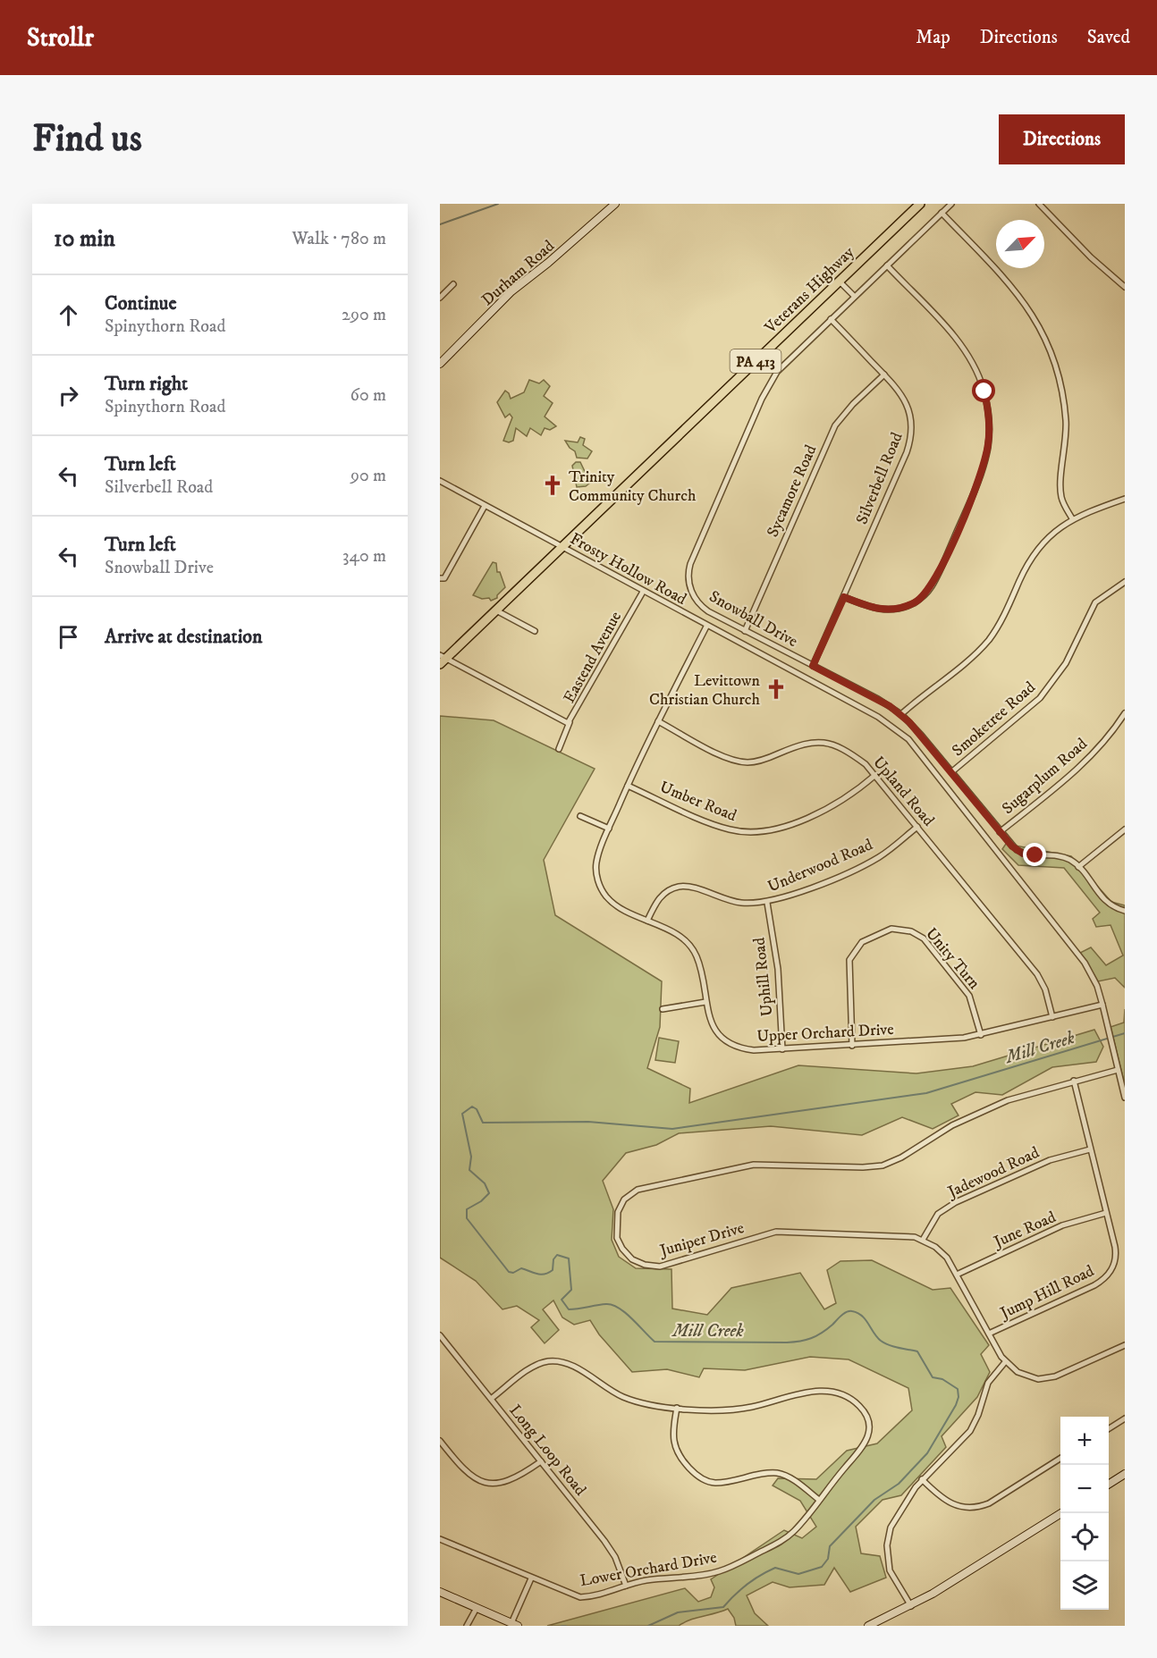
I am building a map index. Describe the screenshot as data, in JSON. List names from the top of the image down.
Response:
{
  "streets": {
    "main road": ["Durham Road", "Veterans Highway", "PA 413"],
    "street": [
      "Silverbell Road",
      "Sycamore Road",
      "Frosty Hollow Road",
      "Snowball Drive",
      "Eastend Avenue",
      "Smoketree Road",
      "Sugarplum Road",
      "Upland Road",
      "Umber Road",
      "Underwood Road",
      "Unity Turn",
      "Uphill Road",
      "Upper Orchard Drive",
      "Jadewood Road",
      "June Road",
      "Juniper Drive",
      "Jump Hill Road",
      "Long Loop Road",
      "Lower Orchard Drive"
    ]
  },
  "crossings": [
    ["Veterans Highway", "Frosty Hollow Road"],
    ["Veterans Highway", "Eastend Avenue"],
    ["Silverbell Road", "Sycamore Road"],
    ["Silverbell Road", "Snowball Drive"],
    ["Sycamore Road", "Snowball Drive"],
    ["Frosty Hollow Road", "Eastend Avenue"],
    ["Frosty Hollow Road", "Upper Orchard Drive"],
    ["Frosty Hollow Road", "Juniper Drive"],
    ["Snowball Drive", "Smoketree Road"],
    ["Snowball Drive", "Sugarplum Road"],
    ["Upland Road", "Umber Road"],
    ["Upland Road", "Underwood Road"],
    ["Upland Road", "Upper Orchard Drive"],
    ["Umber Road", "Upper Orchard Drive"],
    ["Underwood Road", "Uphill Road"],
    ["Underwood Road", "Upper Orchard Drive"],
    ["Unity Turn", "Upper Orchard Drive"],
    ["Uphill Road", "Upper Orchard Drive"],
    ["Jadewood Road", "Juniper Drive"],
    ["Jadewood Road", "Jump Hill Road"],
    ["June Road", "Juniper Drive"],
    ["June Road", "Jump Hill Road"],
    ["Juniper Drive", "Jump Hill Road"],
    ["Long Loop Road", "Lower Orchard Drive"]
  ],
  "water": ["Mill Creek"],
  "places": {
    "church": ["Trinity Community Church", "Levittown Christian Church"]
  },
  "north": "top right",
  "page": {
    "header": "Strollr",
    "nav": ["Map", "Directions", "Saved"],
    "buttons": "Directions",
    "title": "Find us",
    "heading": ["10 min", "Walk · 780 m"],
    "list": [
      ["Continue", "Spinythorn Road", "290 m"],
      ["Turn right", "Spinythorn Road", "60 m"],
      ["Turn left", "Silverbell Road", "90 m"],
      ["Turn left", "Snowball Drive", "340 m"],
      "Arrive at destination"
    ],
    "map_buttons": ["+", "−"]
  }
}
